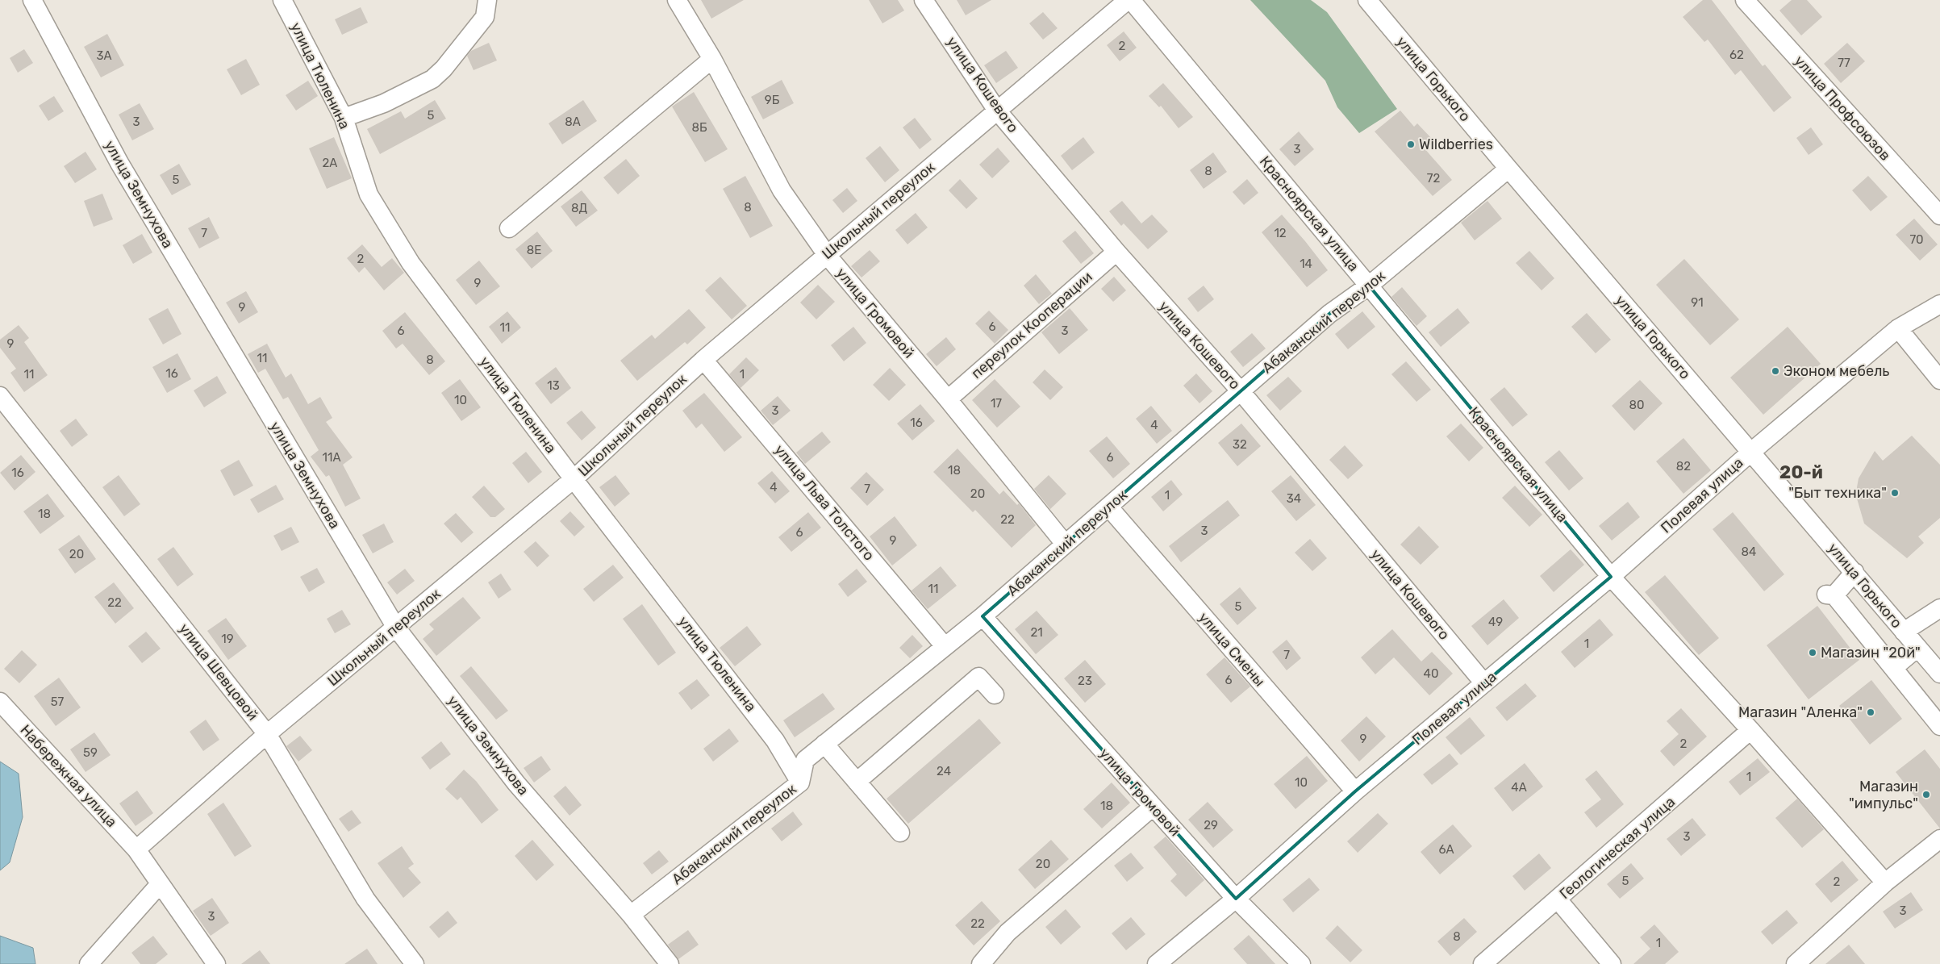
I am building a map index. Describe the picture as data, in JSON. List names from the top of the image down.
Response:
{
  "streets": {
    "street": [
      "улица Тюленина",
      "улица Горького",
      "улица Кошевого",
      "улица Профсоюзов",
      "улица Земнухова",
      "Школьный переулок",
      "Красноярская улица",
      "улица Громовой",
      "Абаканский переулок",
      "переулок Кооперации",
      "Полевая улица",
      "улица Льва Толстого",
      "улица Смены",
      "улица Шевцовой",
      "Набережная улица",
      "Геологическая улица"
    ]
  },
  "crossings": [
    ["улица Тюленина", "Школьный переулок"],
    ["улица Тюленина", "Абаканский переулок"],
    ["улица Горького", "Абаканский переулок"],
    ["улица Горького", "Полевая улица"],
    ["улица Кошевого", "Школьный переулок"],
    ["улица Кошевого", "Абаканский переулок"],
    ["улица Кошевого", "переулок Кооперации"],
    ["улица Кошевого", "Полевая улица"],
    ["улица Земнухова", "Школьный переулок"],
    ["улица Земнухова", "Абаканский переулок"],
    ["Школьный переулок", "улица Громовой"],
    ["Школьный переулок", "улица Льва Толстого"],
    ["Школьный переулок", "улица Шевцовой"],
    ["Школьный переулок", "Набережная улица"],
    ["Красноярская улица", "Абаканский переулок"],
    ["Красноярская улица", "Полевая улица"],
    ["Красноярская улица", "Геологическая улица"],
    ["улица Громовой", "Абаканский переулок"],
    ["улица Громовой", "переулок Кооперации"],
    ["улица Громовой", "Полевая улица"],
    ["Абаканский переулок", "улица Льва Толстого"],
    ["Абаканский переулок", "улица Смены"],
    ["Полевая улица", "улица Смены"]
  ],
  "districts": ["20-й"],
  "places": [
    "Wildberries",
    "Эконом мебель",
    "\"Быт техника\"",
    "Магазин \"20й\"",
    "Магазин \"Аленка\"",
    "Магазин \"импульс\""
  ],
  "house_numbers": [
    "2",
    "62",
    "3А",
    "77",
    "9Б",
    "5",
    "3",
    "8А",
    "8Б",
    "3",
    "2А",
    "8",
    "72",
    "5",
    "8",
    "8Д",
    "7",
    "12",
    "70",
    "8Е",
    "2",
    "14",
    "9",
    "91",
    "9",
    "6",
    "11",
    "6",
    "3",
    "9",
    "11",
    "8",
    "16",
    "11",
    "1",
    "13",
    "10",
    "17",
    "80",
    "3",
    "16",
    "4",
    "32",
    "11А",
    "6",
    "82",
    "18",
    "16",
    "4",
    "7",
    "20",
    "1",
    "34",
    "18",
    "22",
    "3",
    "6",
    "9",
    "84",
    "20",
    "11",
    "22",
    "5",
    "49",
    "21",
    "19",
    "1",
    "7",
    "40",
    "6",
    "23",
    "57",
    "9",
    "2",
    "59",
    "24",
    "1",
    "10",
    "4А",
    "18",
    "29",
    "3",
    "6А",
    "20",
    "5",
    "2",
    "3",
    "3",
    "22",
    "8",
    "1"
  ]
}
